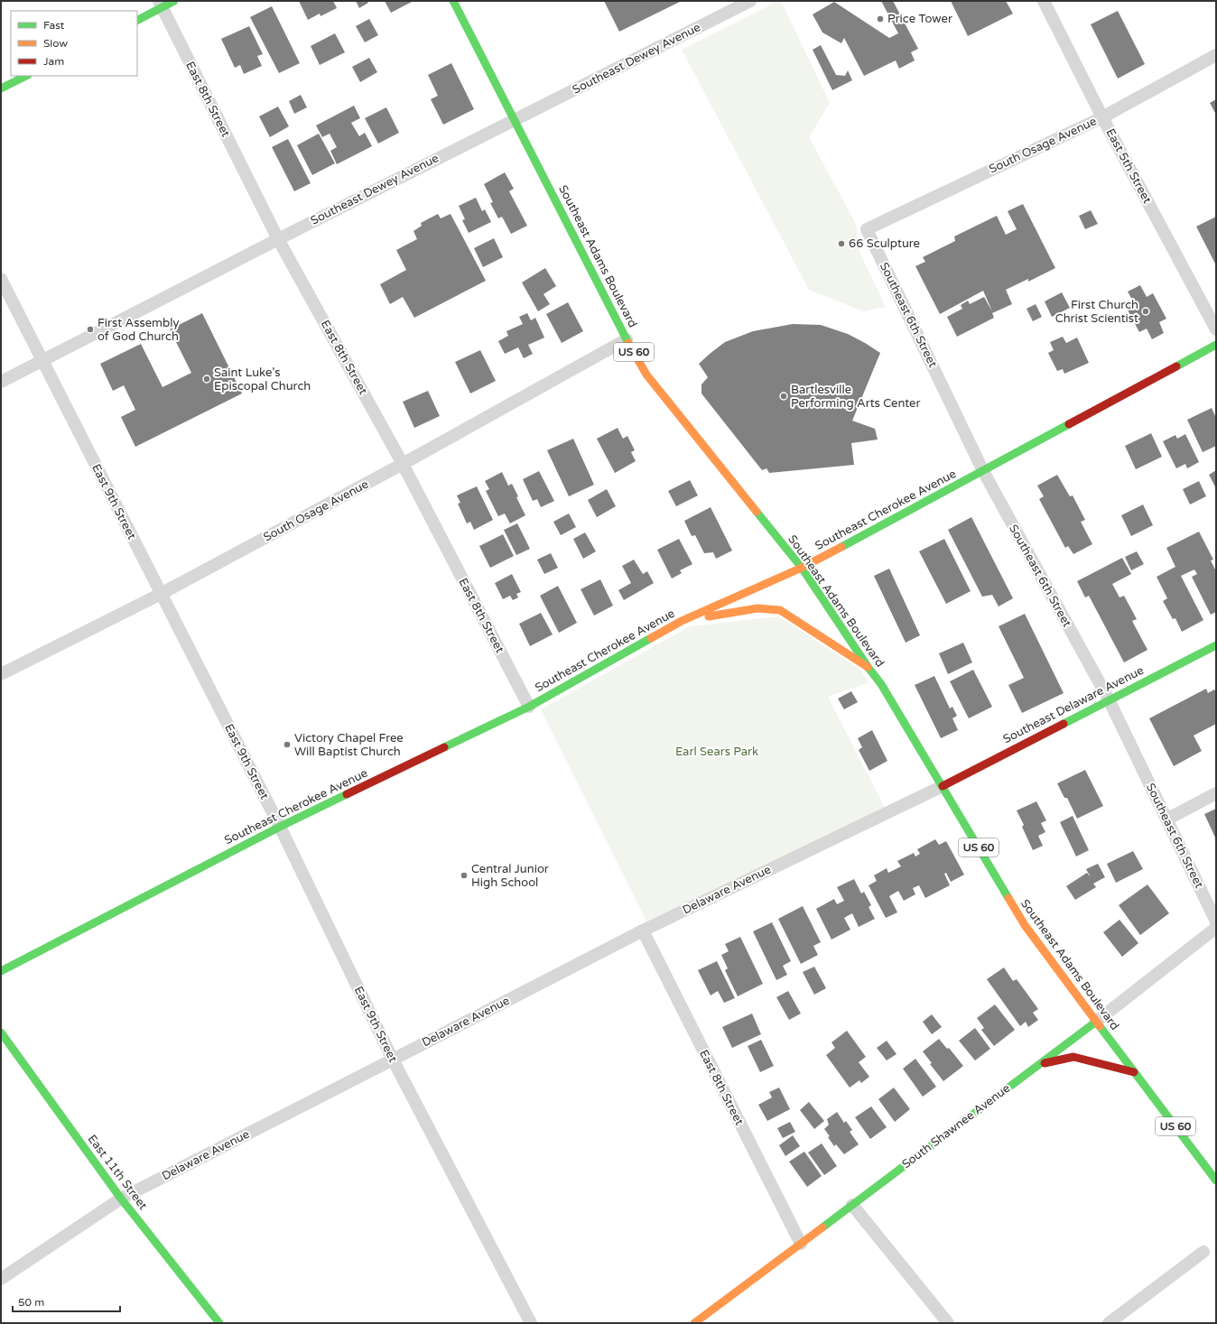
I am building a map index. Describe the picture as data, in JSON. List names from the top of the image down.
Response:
{
  "streets": {
    "street": [
      "Southeast Dewey Avenue",
      "East 8th Street",
      "South Osage Avenue",
      "East 5th Street",
      "Southeast Adams Boulevard",
      "Southeast 6th Street",
      "US 60",
      "East 9th Street",
      "Southeast Cherokee Avenue",
      "Southeast Delaware Avenue",
      "Delaware Avenue",
      "South Shawnee Avenue",
      "East 11th Street"
    ]
  },
  "crossings": [
    ["Southeast Dewey Avenue", "East 8th Street"],
    ["Southeast Dewey Avenue", "Southeast Adams Boulevard"],
    ["Southeast Dewey Avenue", "East 9th Street"],
    ["East 8th Street", "South Osage Avenue"],
    ["East 8th Street", "Southeast Cherokee Avenue"],
    ["East 8th Street", "Delaware Avenue"],
    ["East 8th Street", "South Shawnee Avenue"],
    ["South Osage Avenue", "East 5th Street"],
    ["South Osage Avenue", "Southeast Adams Boulevard"],
    ["South Osage Avenue", "Southeast 6th Street"],
    ["South Osage Avenue", "East 9th Street"],
    ["Southeast Adams Boulevard", "Southeast Cherokee Avenue"],
    ["Southeast Adams Boulevard", "Southeast Delaware Avenue"],
    ["Southeast Adams Boulevard", "Delaware Avenue"],
    ["Southeast Adams Boulevard", "South Shawnee Avenue"],
    ["Southeast 6th Street", "Southeast Cherokee Avenue"],
    ["Southeast 6th Street", "Southeast Delaware Avenue"],
    ["East 9th Street", "Southeast Cherokee Avenue"],
    ["East 9th Street", "Delaware Avenue"],
    ["Southeast Delaware Avenue", "Delaware Avenue"],
    ["Delaware Avenue", "East 11th Street"]
  ],
  "parks": ["Earl Sears Park"],
  "places": [
    "Price Tower",
    "66 Sculpture",
    "First Church Christ Scientist",
    "First Assembly of God Church",
    "Saint Luke's Episcopal Church",
    "Bartlesville Performing Arts Center",
    "Victory Chapel Free Will Baptist Church",
    "Central Junior High School"
  ],
  "legend": ["Fast", "Slow", "Jam"],
  "scale_bar": "50 m"
}
